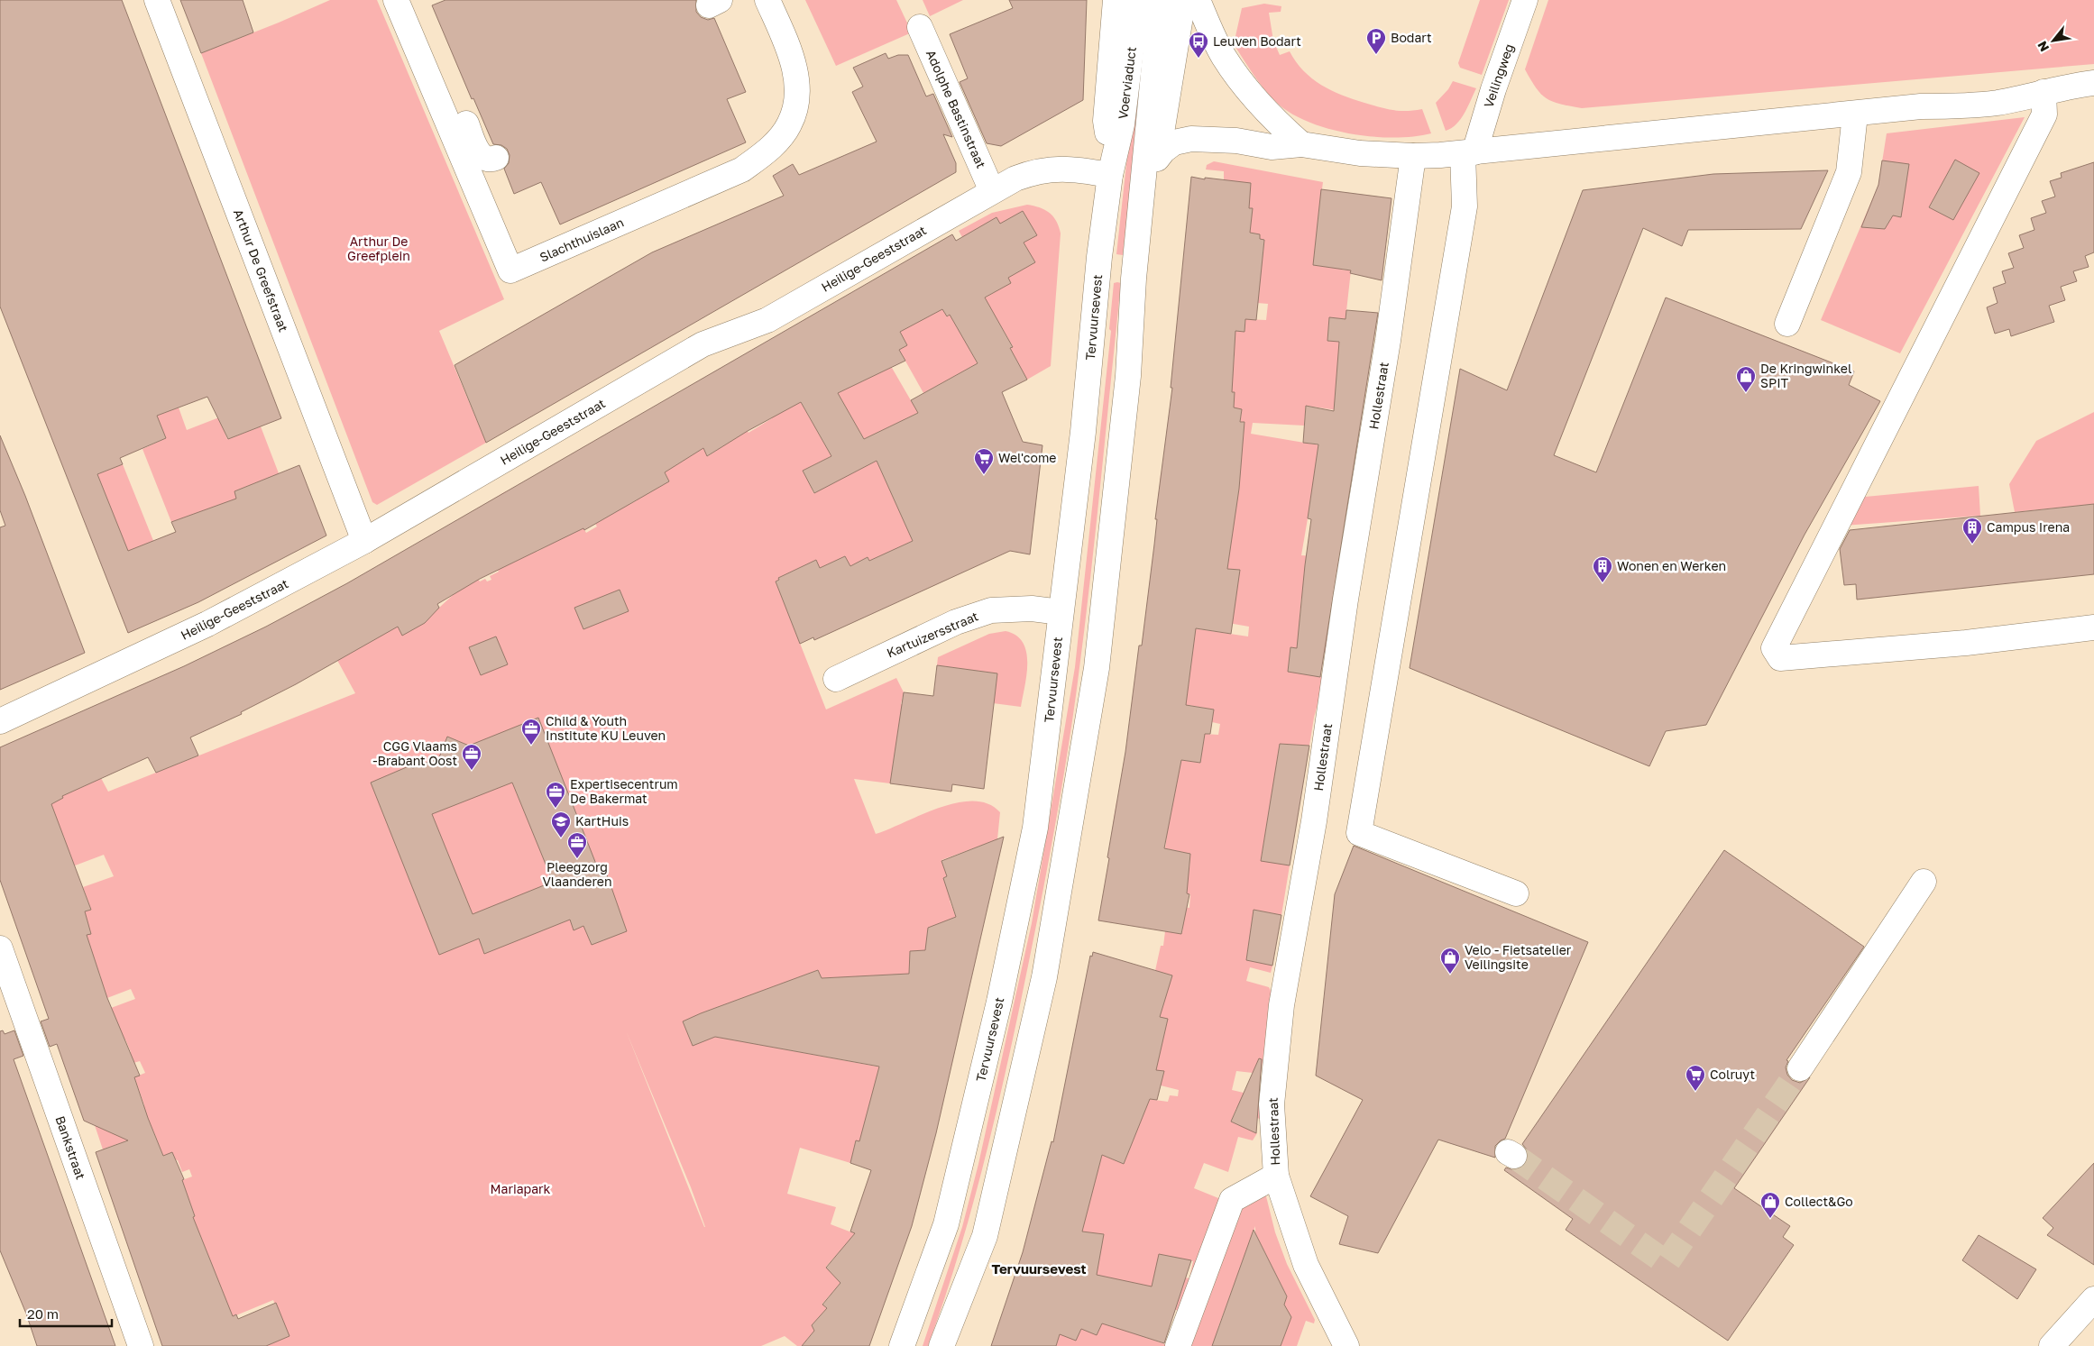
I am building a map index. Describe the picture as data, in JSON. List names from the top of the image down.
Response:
{
  "streets": {
    "street": [
      "Veilingweg",
      "Voerviaduct",
      "Adolphe Bastinstraat",
      "Slachthuislaan",
      "Heilige-Geeststraat",
      "Arthur De Greefstraat",
      "Tervuursevest",
      "Hollestraat",
      "Kartuizersstraat",
      "Bankstraat"
    ]
  },
  "crossings": [
    ["Voerviaduct", "Heilige-Geeststraat"],
    ["Voerviaduct", "Tervuursevest"],
    ["Adolphe Bastinstraat", "Heilige-Geeststraat"],
    ["Heilige-Geeststraat", "Arthur De Greefstraat"],
    ["Heilige-Geeststraat", "Tervuursevest"],
    ["Tervuursevest", "Kartuizersstraat"]
  ],
  "districts": ["Tervuursevest"],
  "parks": ["Arthur De Greefplein", "Mariapark"],
  "places": {
    "parking": ["Bodart"],
    "bus stop": ["Leuven Bodart"],
    "shop": ["De Kringwinkel SPIT", "Velo - Fietsatelier Veilingsite", "Collect&Go"],
    "supermarket": ["Wel'come", "Colruyt"],
    "building": ["Campus Irena", "Wonen en Werken"],
    "office": [
      "Child & Youth Institute KU Leuven",
      "CGG Vlaams -Brabant Oost",
      "Expertisecentrum De Bakermat",
      "Pleegzorg Vlaanderen"
    ],
    "school or university": ["KartHuis"]
  },
  "scale_bar": "20 m",
  "north": "bottom left"
}
